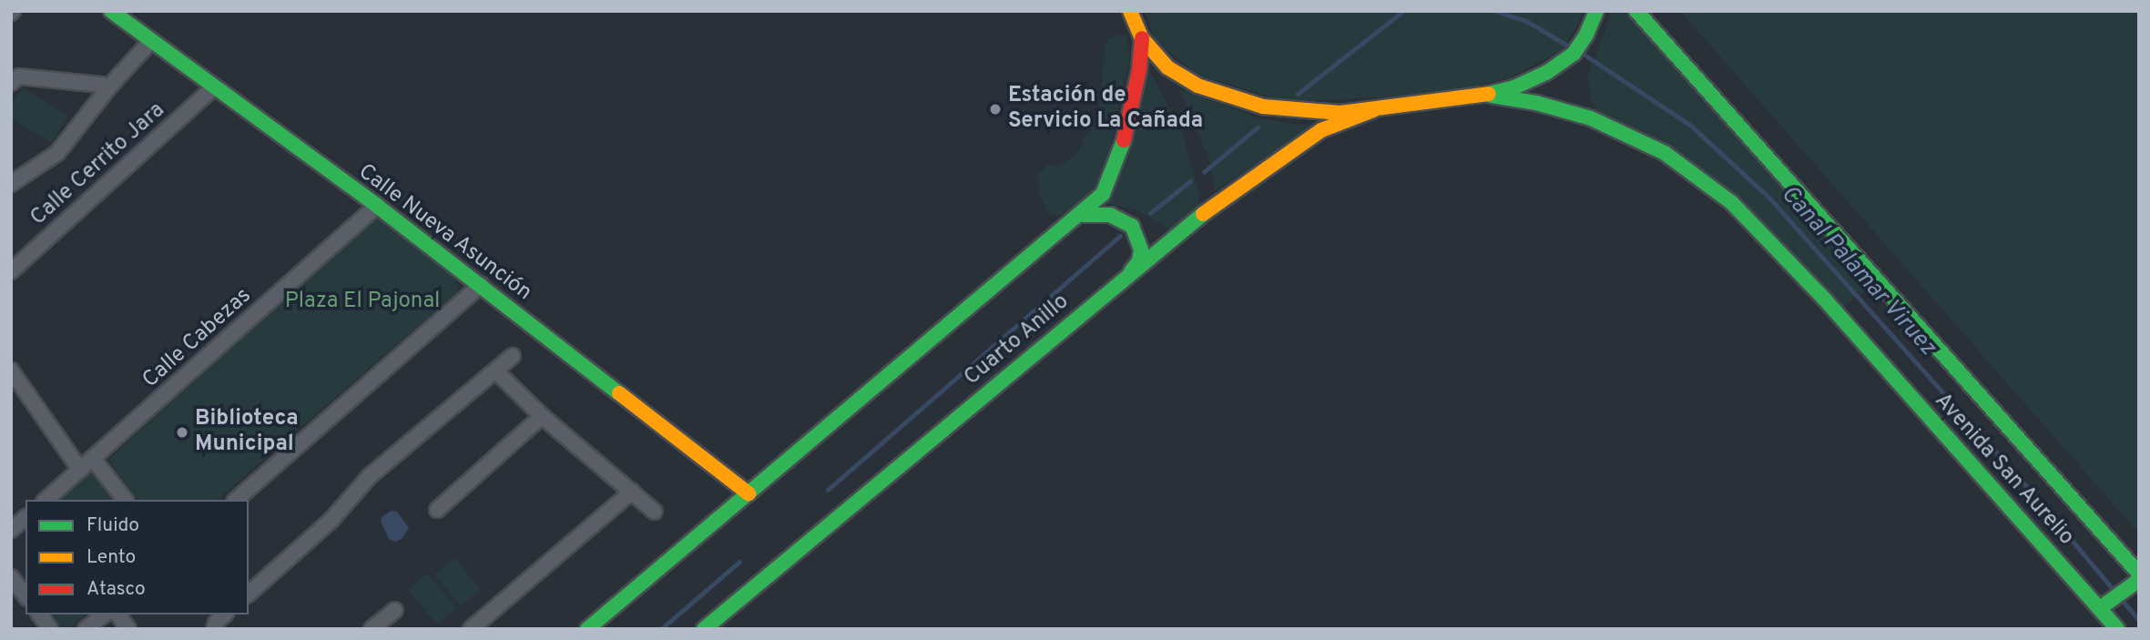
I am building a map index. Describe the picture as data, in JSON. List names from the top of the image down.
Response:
{
  "streets": {
    "main road": ["Calle Nueva Asunción", "Cuarto Anillo", "Avenida San Aurelio"],
    "street": ["Calle Cerrito Jara", "Calle Cabezas"]
  },
  "crossings": [
    ["Calle Cerrito Jara", "Calle Nueva Asunción"],
    ["Calle Nueva Asunción", "Calle Cabezas"]
  ],
  "water": ["Canal Palamar Viruez"],
  "parks": ["Plaza El Pajonal"],
  "places": ["Estación de Servicio La Cañada", "Biblioteca Municipal"],
  "legend": ["Fluido", "Lento", "Atasco"]
}
